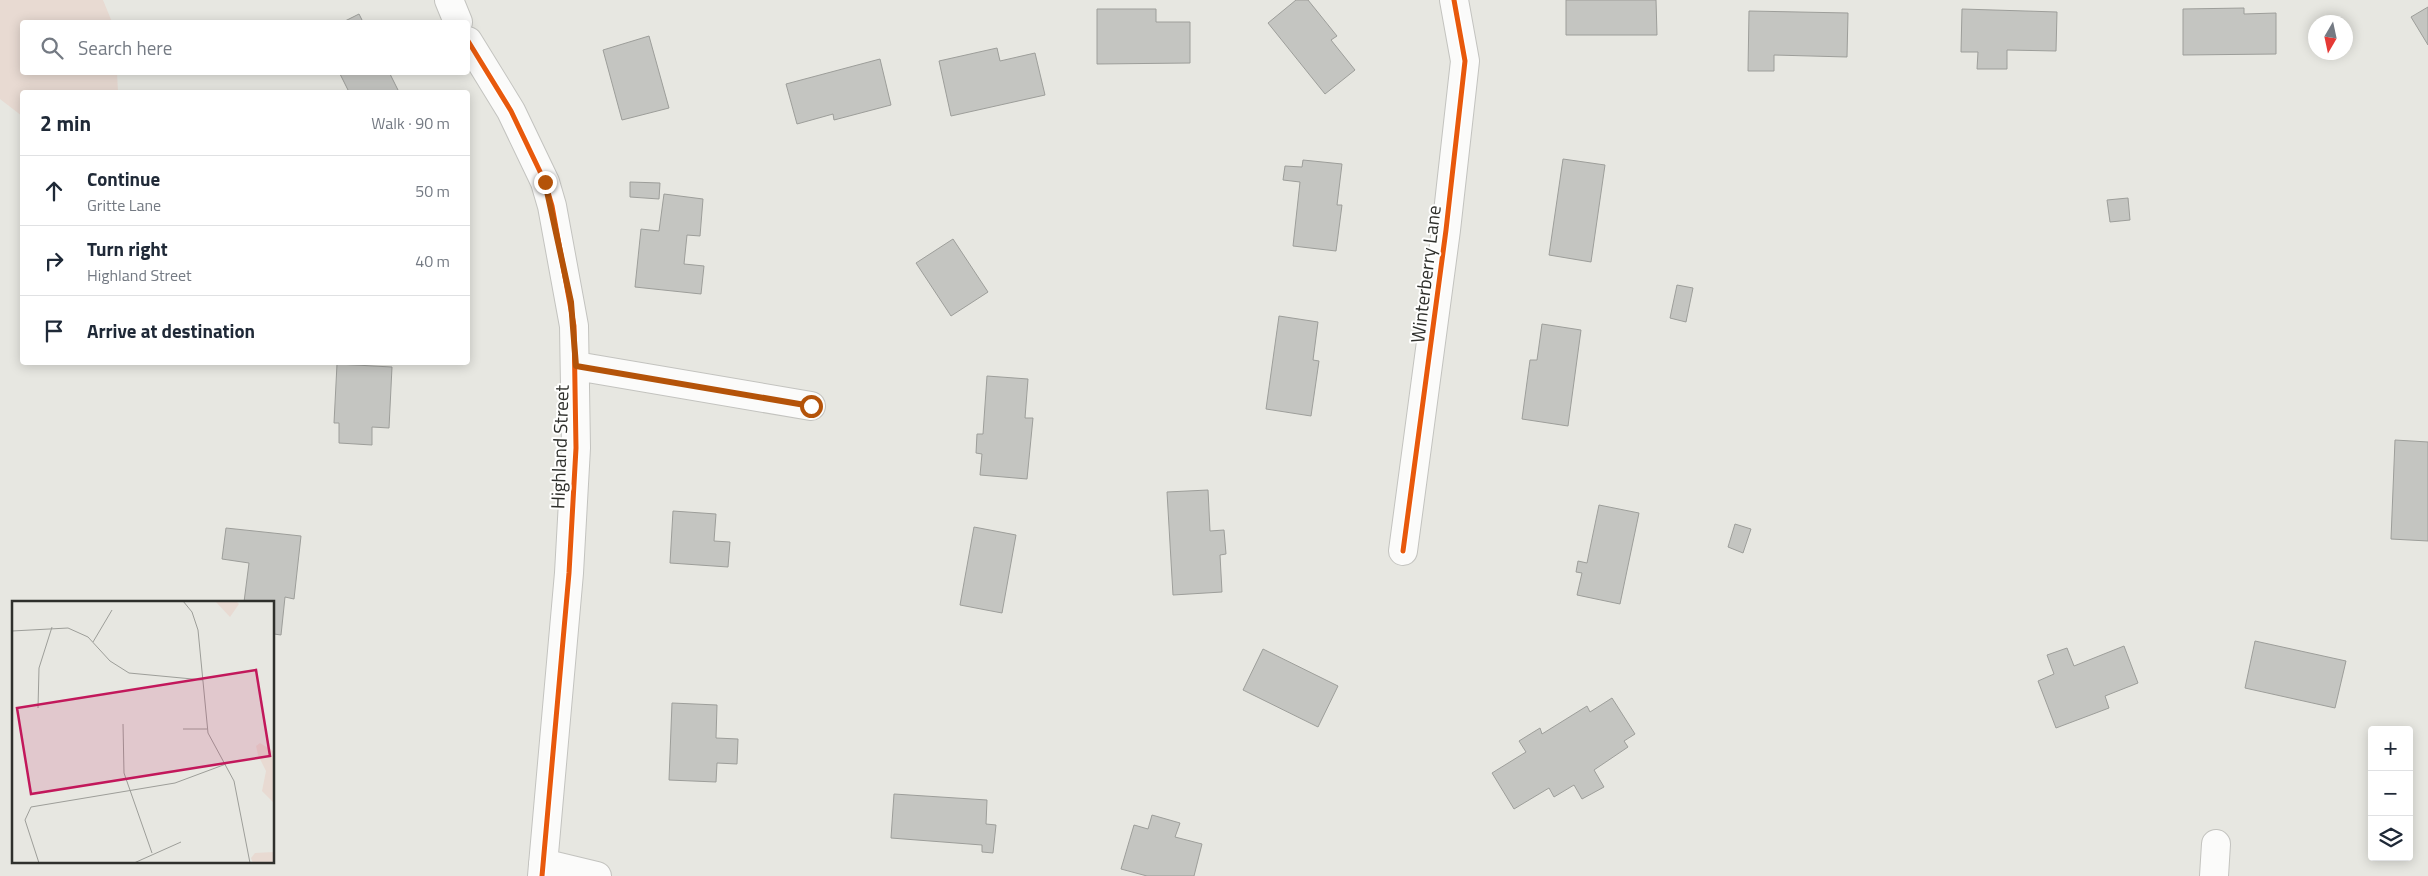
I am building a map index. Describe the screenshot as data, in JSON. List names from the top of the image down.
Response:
{
  "streets": {
    "street": ["Winterberry Lane", "Highland Street"]
  },
  "north": "bottom",
  "page": {
    "search": "Search here",
    "heading": ["2 min", "Walk · 90 m"],
    "list": [
      ["Continue", "Gritte Lane", "50 m"],
      ["Turn right", "Highland Street", "40 m"],
      "Arrive at destination"
    ],
    "map_buttons": ["+", "−"]
  }
}
